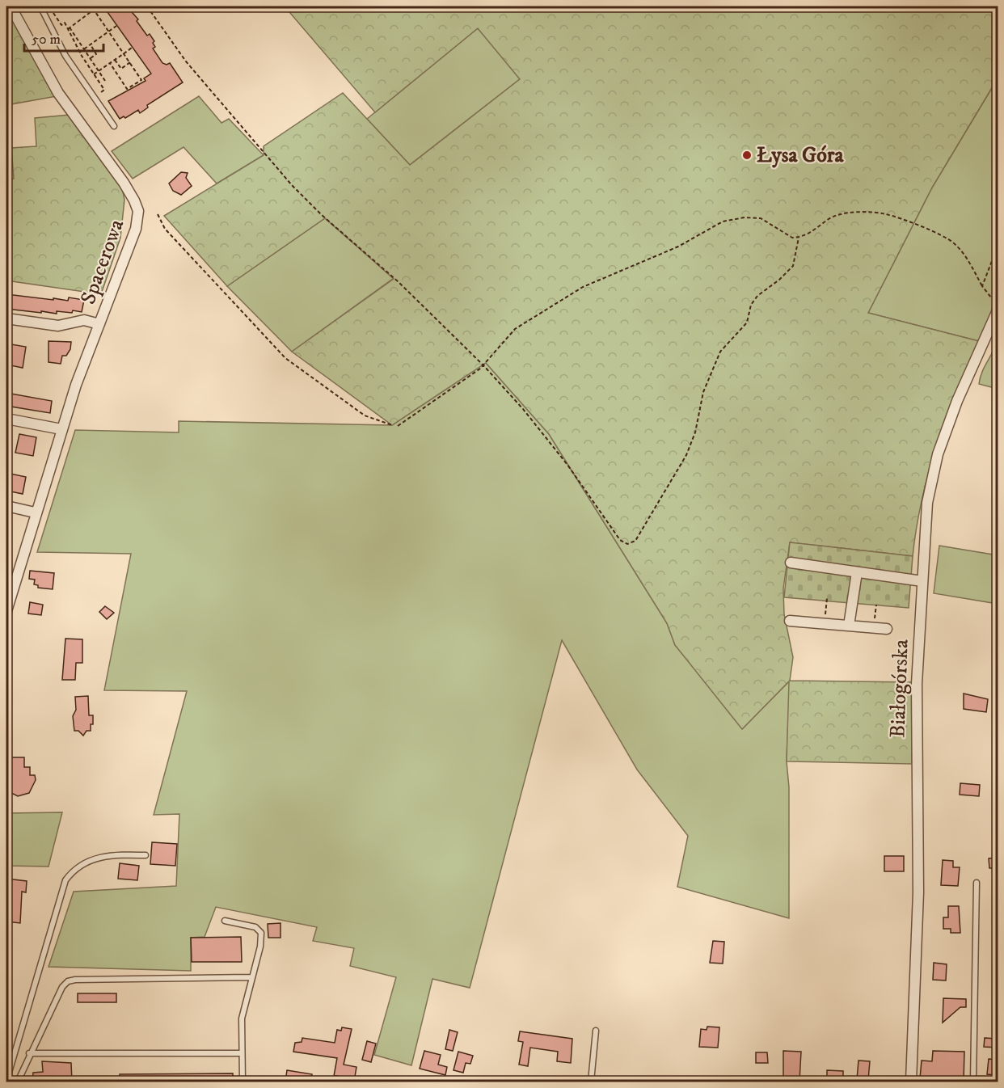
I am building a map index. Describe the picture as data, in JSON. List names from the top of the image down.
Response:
{
  "streets": {
    "street": ["Spacerowa", "Białogórska"]
  },
  "places": ["Łysa Góra"],
  "scale_bar": "50 m"
}
